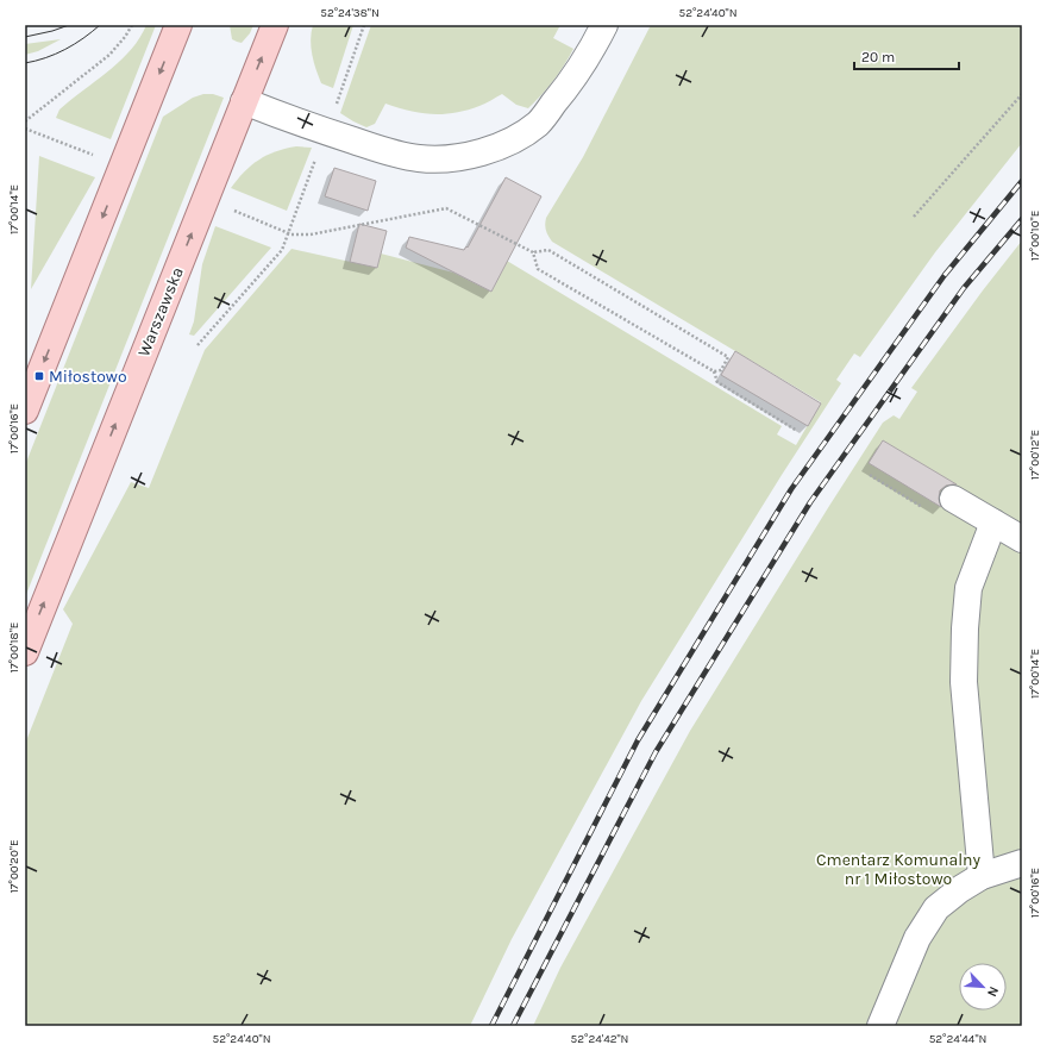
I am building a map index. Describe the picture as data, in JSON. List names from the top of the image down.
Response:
{
  "streets": {
    "main road": ["Warszawska"]
  },
  "parks": ["Cmentarz Komunalny nr 1 Miłostowo"],
  "places": {
    "transit": ["Miłostowo"]
  },
  "scale_bar": "20 m",
  "north": "bottom right",
  "coordinates": [
    "52°24'38\"N",
    "52°24'40\"N",
    "17°00'14\"E",
    "17°00'10\"E",
    "17°00'16\"E",
    "17°00'12\"E",
    "17°00'18\"E",
    "17°00'20\"E",
    "52°24'42\"N",
    "52°24'44\"N"
  ]
}
